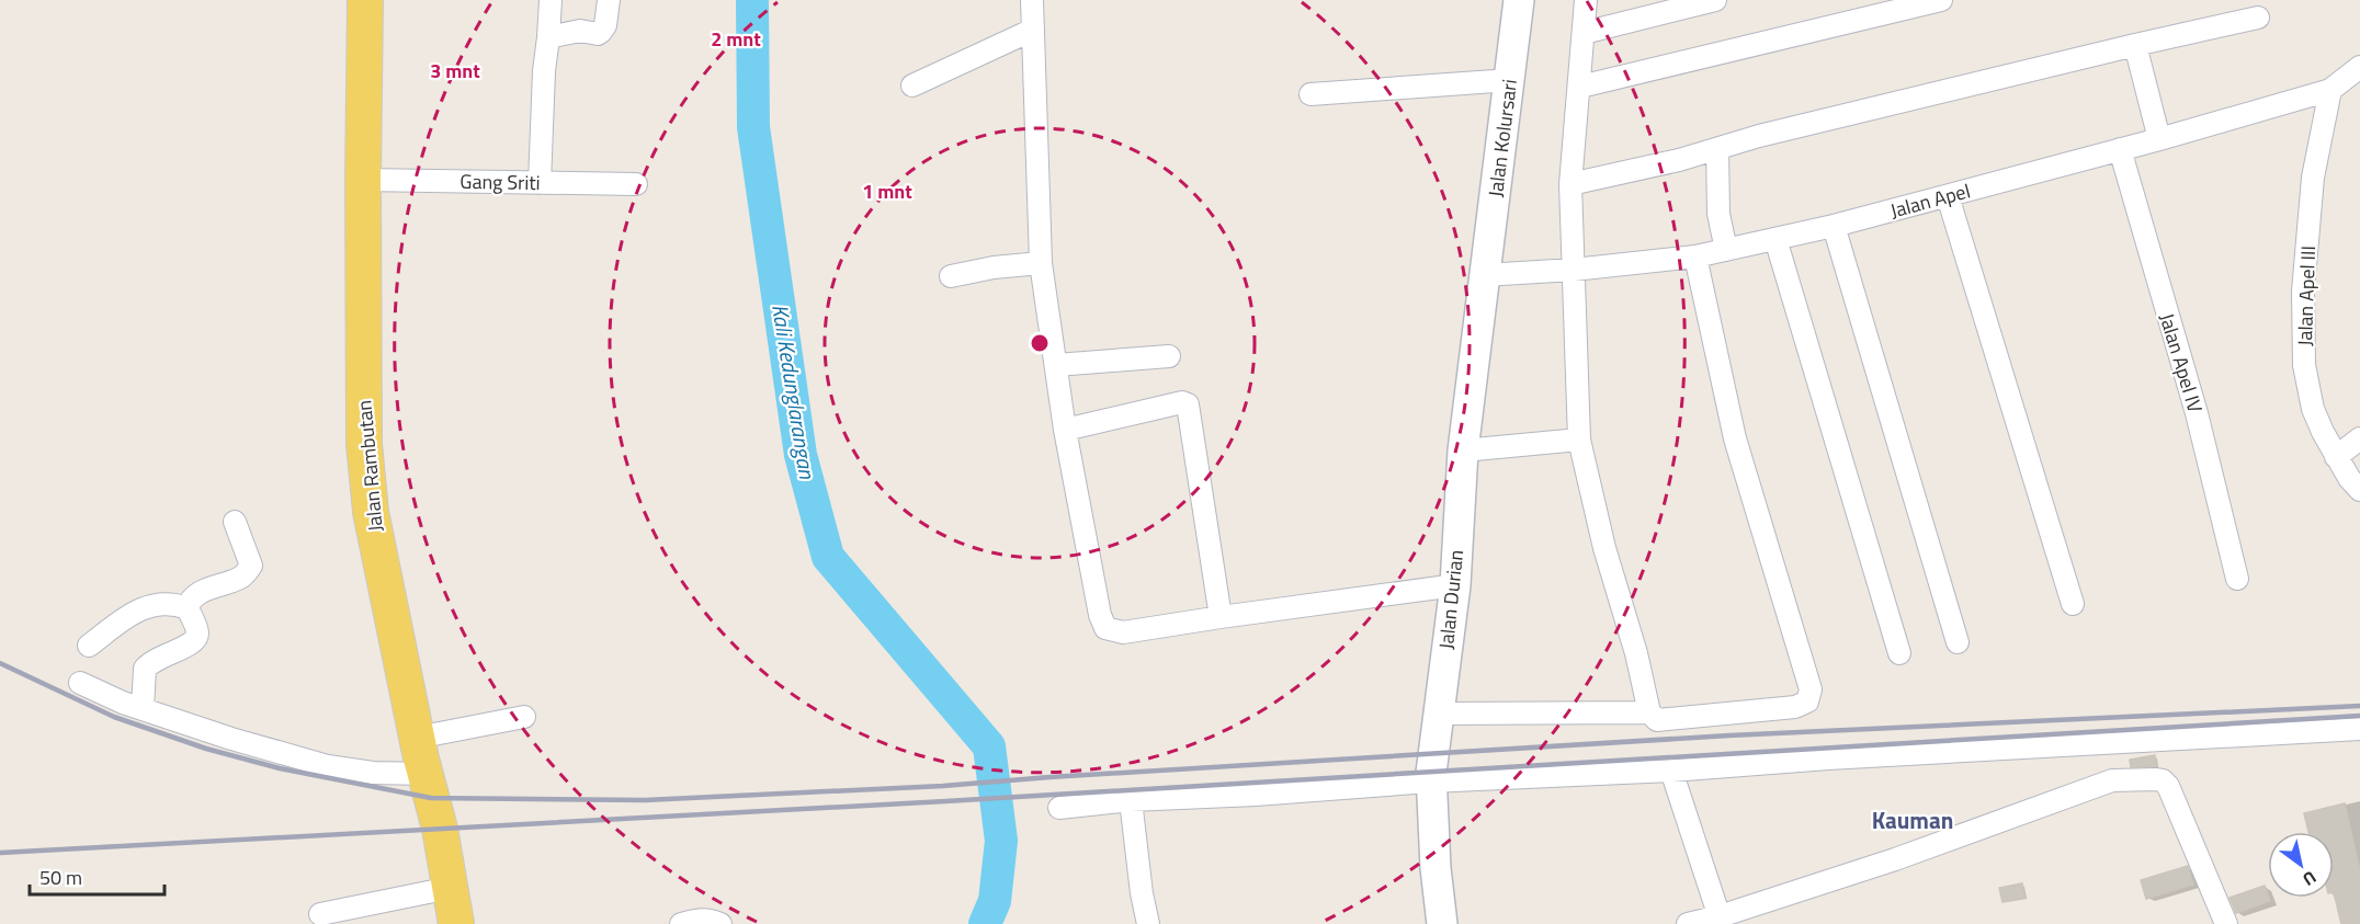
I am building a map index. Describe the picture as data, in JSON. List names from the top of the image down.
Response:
{
  "streets": {
    "main road": ["Jalan Rambutan"],
    "street": [
      "Jalan Kolursari",
      "Gang Sriti",
      "Jalan Apel",
      "Jalan Apel III",
      "Jalan Apel IV",
      "Jalan Durian"
    ]
  },
  "crossings": [
    ["Jalan Kolursari", "Jalan Apel"],
    ["Jalan Kolursari", "Jalan Durian"],
    ["Gang Sriti", "Jalan Rambutan"],
    ["Jalan Apel", "Jalan Apel III"],
    ["Jalan Apel", "Jalan Apel IV"],
    ["Jalan Apel", "Jalan Durian"]
  ],
  "districts": ["Kauman"],
  "water": ["Kali Kedunglarangan"],
  "scale_bar": "50 m",
  "north": "bottom right",
  "rings": ["2 mnt", "3 mnt", "1 mnt"]
}
